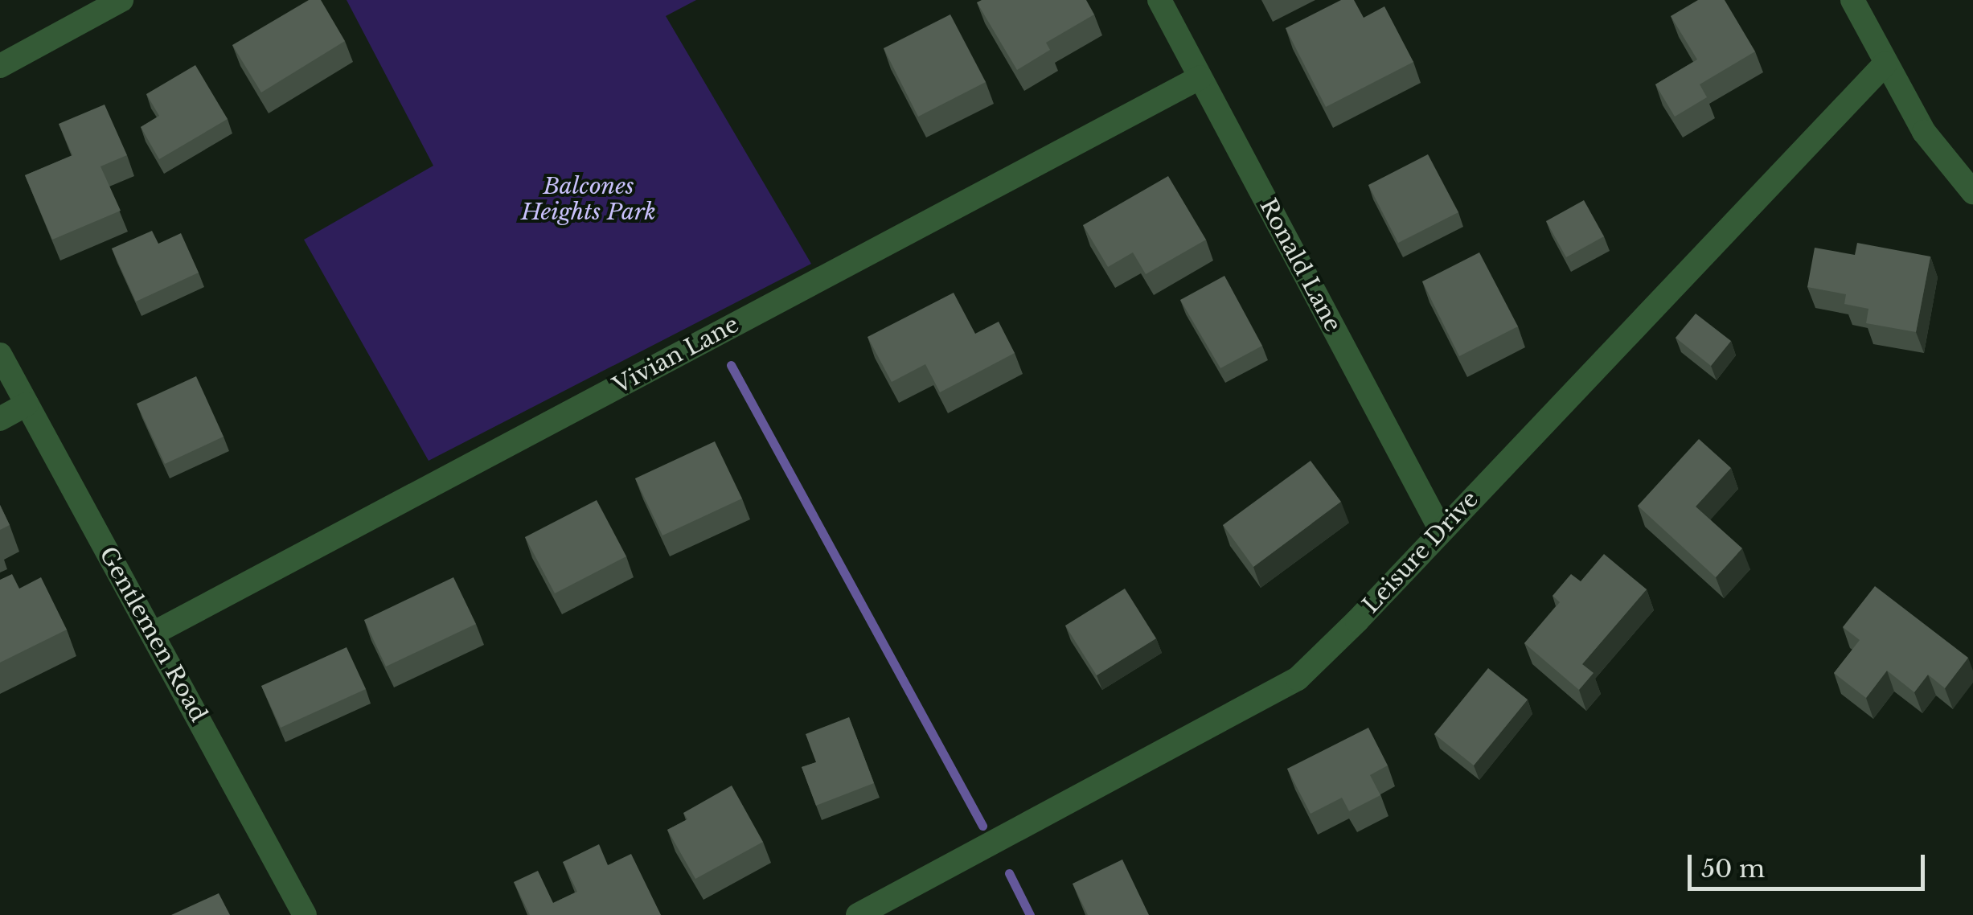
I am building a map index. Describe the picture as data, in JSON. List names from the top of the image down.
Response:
{
  "streets": {
    "street": [
      "Ronald Lane",
      "Vivian Lane",
      "Leisure Drive",
      "Gentlemen Road"
    ]
  },
  "crossings": [
    ["Ronald Lane", "Vivian Lane"],
    ["Ronald Lane", "Leisure Drive"],
    ["Vivian Lane", "Gentlemen Road"]
  ],
  "parks": ["Balcones Heights Park"],
  "scale_bar": "50 m"
}
